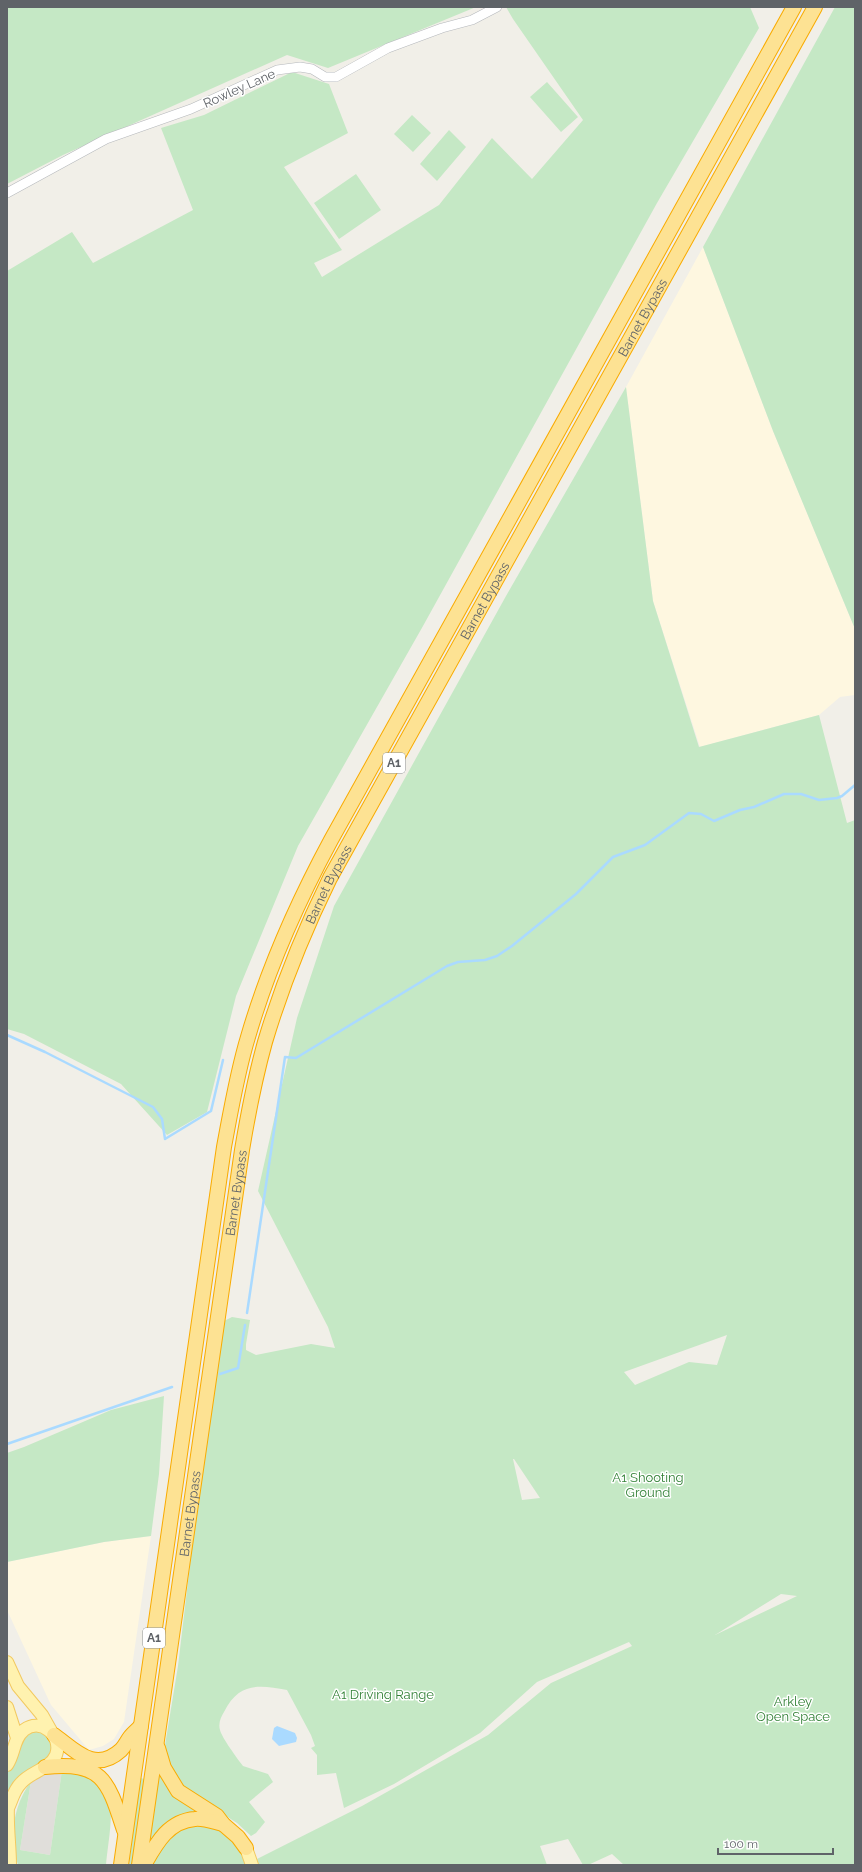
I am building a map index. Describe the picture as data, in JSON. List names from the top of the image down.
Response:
{
  "streets": {
    "highway": ["Barnet Bypass", "A1"],
    "street": ["Rowley Lane"]
  },
  "parks": ["A1 Shooting Ground", "A1 Driving Range", "Arkley Open Space"],
  "scale_bar": "100 m"
}
